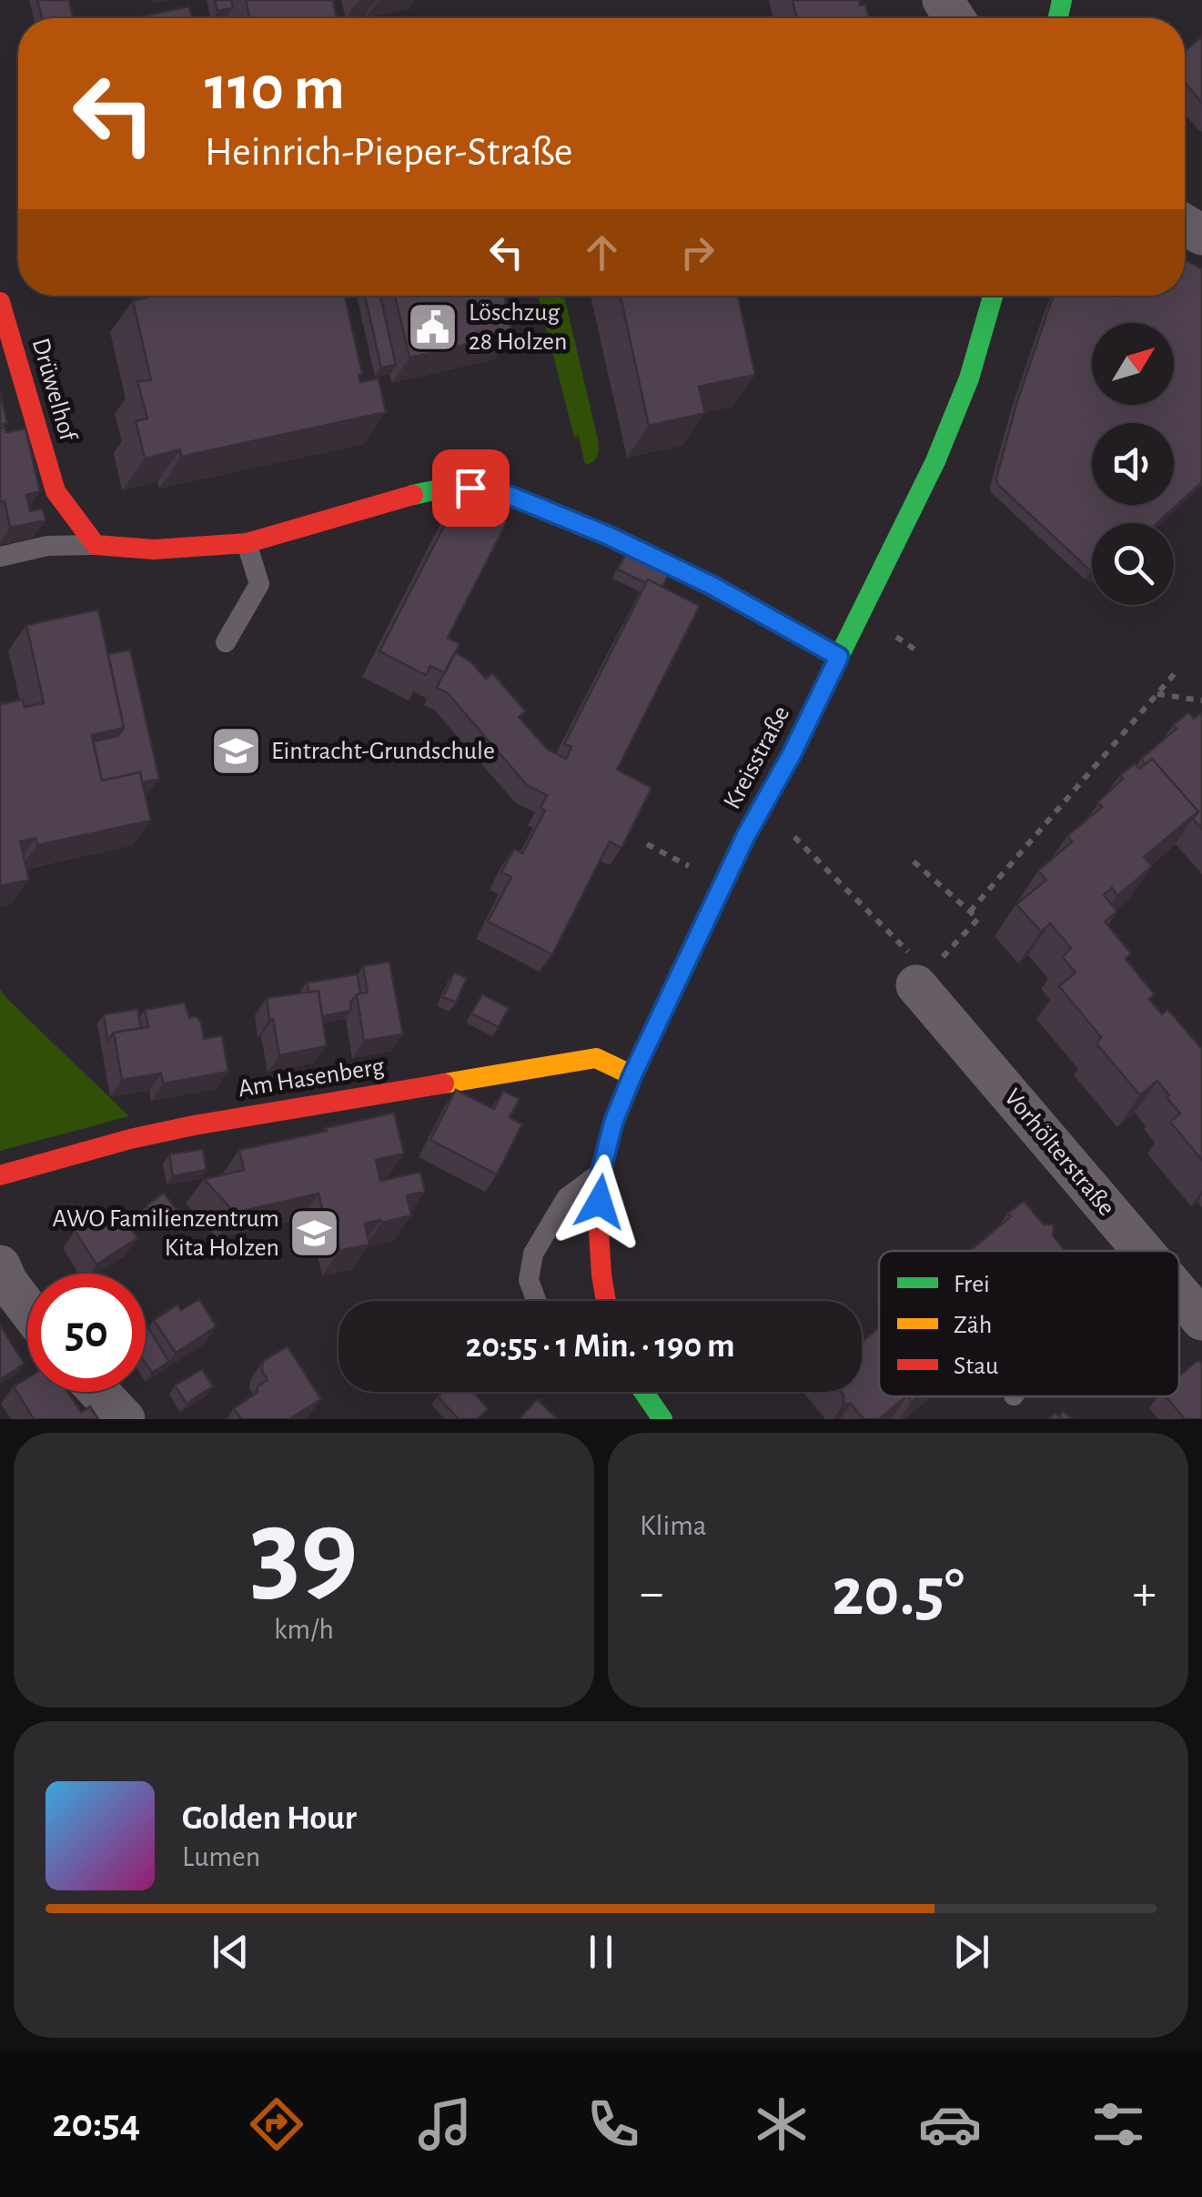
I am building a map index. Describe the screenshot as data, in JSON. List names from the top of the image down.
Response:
{
  "streets": {
    "street": [
      "Drüwelhof",
      "Kreisstraße",
      "Am Hasenberg",
      "Vorhölterstraße"
    ]
  },
  "crossings": [
    ["Kreisstraße", "Am Hasenberg"]
  ],
  "places": {
    "public building": ["Löschzug 28 Holzen"],
    "school or university": ["Eintracht-Grundschule", "AWO Familienzentrum Kita Holzen"]
  },
  "legend": ["Frei", "Zäh", "Stau"],
  "north": "top right",
  "page": {
    "turn": ["110 m", "Heinrich-Pieper-Straße"],
    "limit": "50",
    "trip": "20:55 · 1 Min. · 190 m",
    "tile": [
      ["39", "km/h"],
      "Klima"
    ],
    "heat": ["−", "20.5°", "+"],
    "song": ["Golden Hour", "Lumen"],
    "tabs": "20:54"
  }
}
